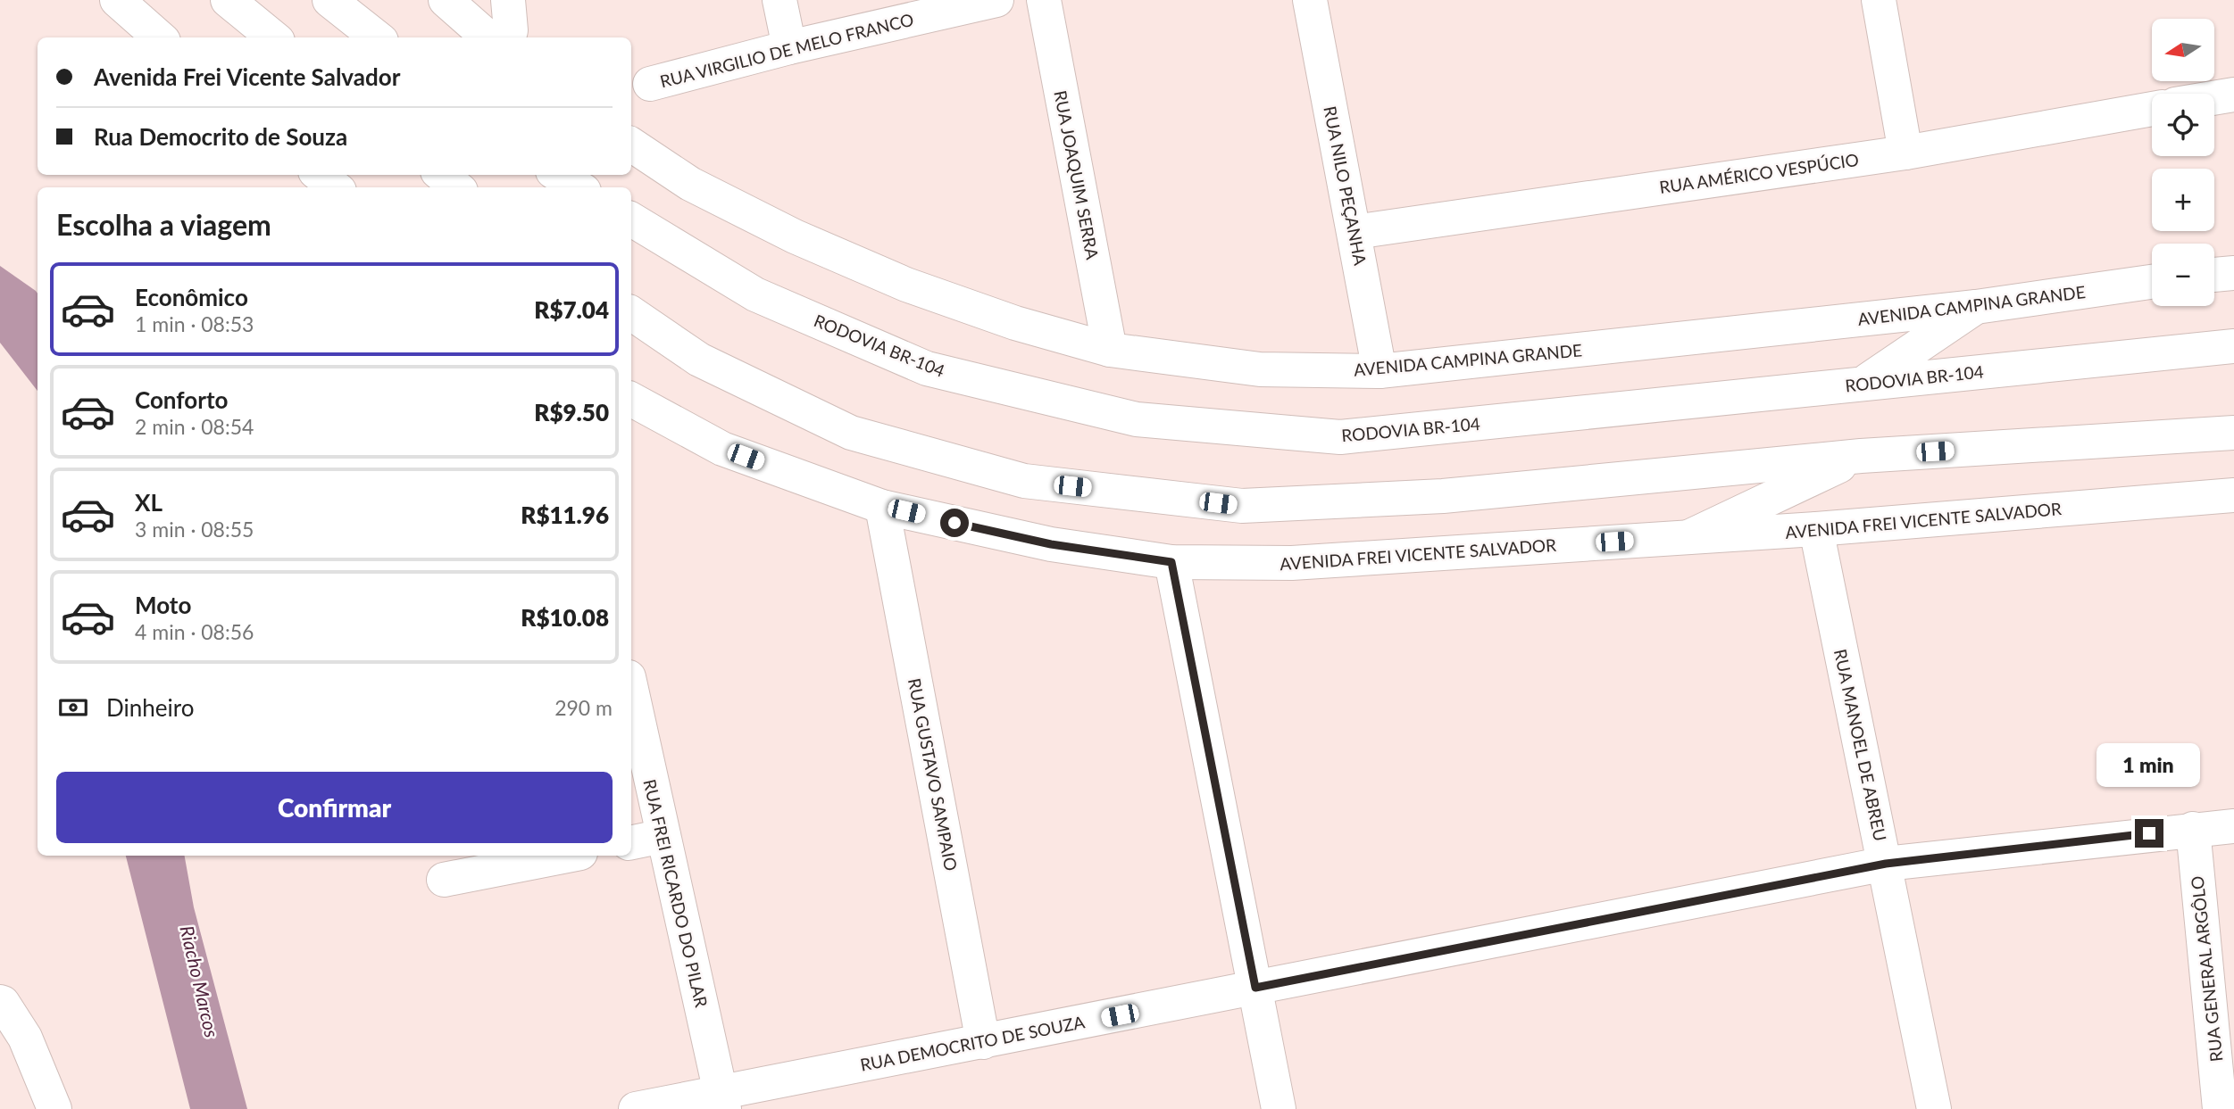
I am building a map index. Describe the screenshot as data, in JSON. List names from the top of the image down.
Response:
{
  "streets": {
    "main road": [
      "RUA VIRGILIO DE MELO FRANCO",
      "RUA AMÉRICO VESPÚCIO",
      "RUA JOAQUIM SERRA",
      "RUA NILO PEÇANHA",
      "AVENIDA CAMPINA GRANDE",
      "RODOVIA BR-104",
      "AVENIDA FREI VICENTE SALVADOR",
      "RUA MANOEL DE ABREU",
      "RUA GUSTAVO SAMPAIO",
      "RUA FREI RICARDO DO PILAR",
      "RUA GENERAL ARGÔLO",
      "RUA DEMOCRITO DE SOUZA"
    ]
  },
  "crossings": [
    ["RUA AMÉRICO VESPÚCIO", "RUA NILO PEÇANHA"],
    ["RUA JOAQUIM SERRA", "AVENIDA CAMPINA GRANDE"],
    ["RUA NILO PEÇANHA", "AVENIDA CAMPINA GRANDE"],
    ["AVENIDA FREI VICENTE SALVADOR", "RUA MANOEL DE ABREU"],
    ["AVENIDA FREI VICENTE SALVADOR", "RUA GUSTAVO SAMPAIO"],
    ["RUA MANOEL DE ABREU", "RUA DEMOCRITO DE SOUZA"],
    ["RUA GUSTAVO SAMPAIO", "RUA DEMOCRITO DE SOUZA"],
    ["RUA FREI RICARDO DO PILAR", "RUA DEMOCRITO DE SOUZA"],
    ["RUA GENERAL ARGÔLO", "RUA DEMOCRITO DE SOUZA"]
  ],
  "water": ["Riacho Marcos"],
  "north": "left",
  "page": {
    "map_buttons": ["+", "−"],
    "banner": ["Avenida Frei Vicente Salvador", "Rua Democrito de Souza"],
    "heading": "Escolha a viagem",
    "list": [
      {
        "name": "Econômico",
        "note": "1 min · 08:53",
        "value": "R$7.04"
      },
      {
        "name": "Conforto",
        "note": "2 min · 08:54",
        "value": "R$9.50"
      },
      {
        "name": "XL",
        "note": "3 min · 08:55",
        "value": "R$11.96"
      },
      {
        "name": "Moto",
        "note": "4 min · 08:56",
        "value": "R$10.08"
      }
    ],
    "pay": ["Dinheiro", "290 m"],
    "bubble": "1 min",
    "buttons": "Confirmar"
  }
}
